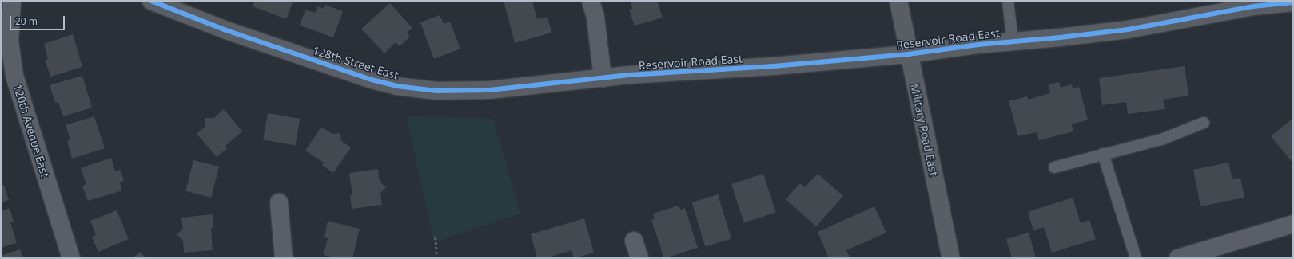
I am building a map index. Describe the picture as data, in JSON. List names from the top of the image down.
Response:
{
  "streets": {
    "street": [
      "Reservoir Road East",
      "128th Street East",
      "Military Road East",
      "120th Avenue East"
    ]
  },
  "crossings": [
    ["Reservoir Road East", "128th Street East"],
    ["Reservoir Road East", "Military Road East"]
  ],
  "scale_bar": "20 m"
}
